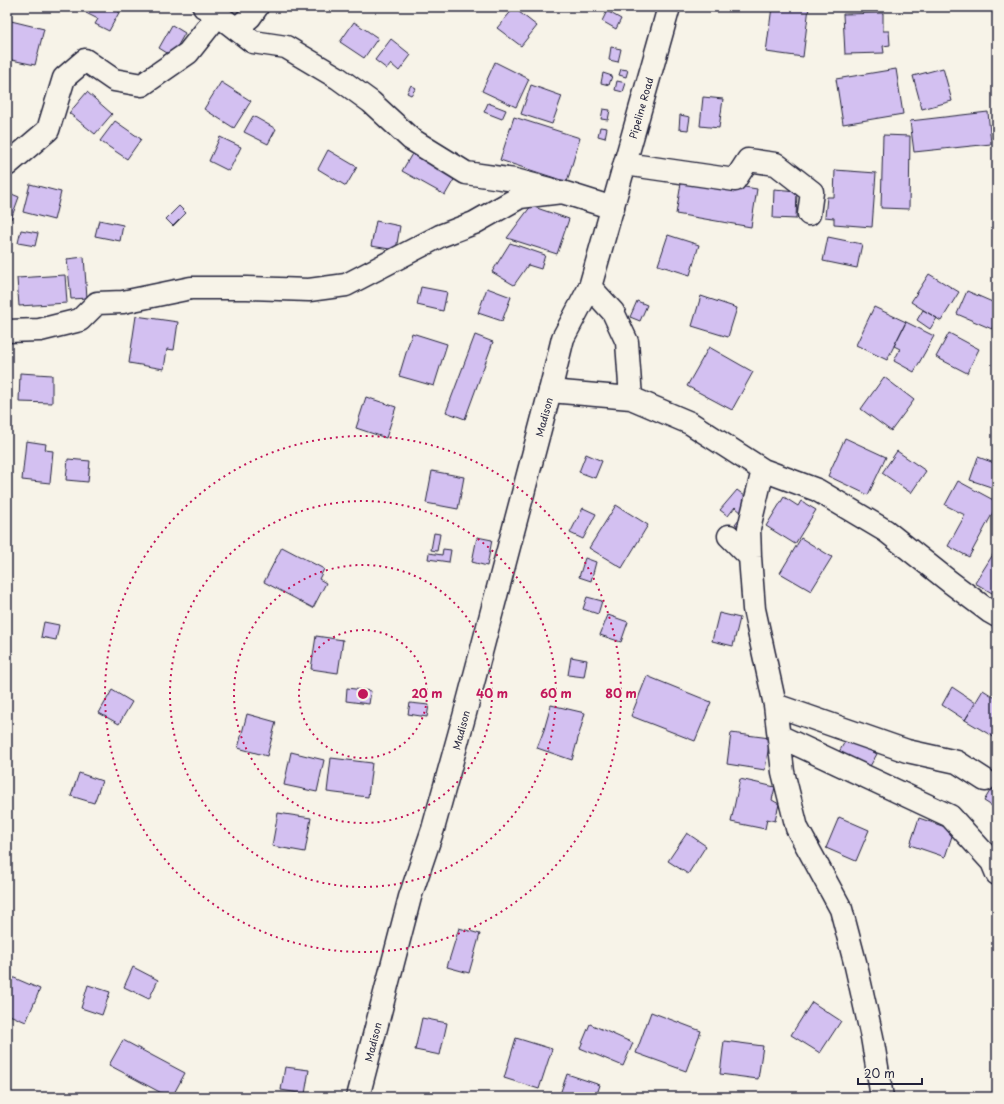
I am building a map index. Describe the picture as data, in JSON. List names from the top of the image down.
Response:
{
  "streets": {
    "street": ["Pipeline Road", "Madison"]
  },
  "crossings": [
    ["Pipeline Road", "Madison"]
  ],
  "scale_bar": "20 m",
  "rings": [
    "20 m",
    "40 m",
    "60 m",
    "80 m"
  ]
}
